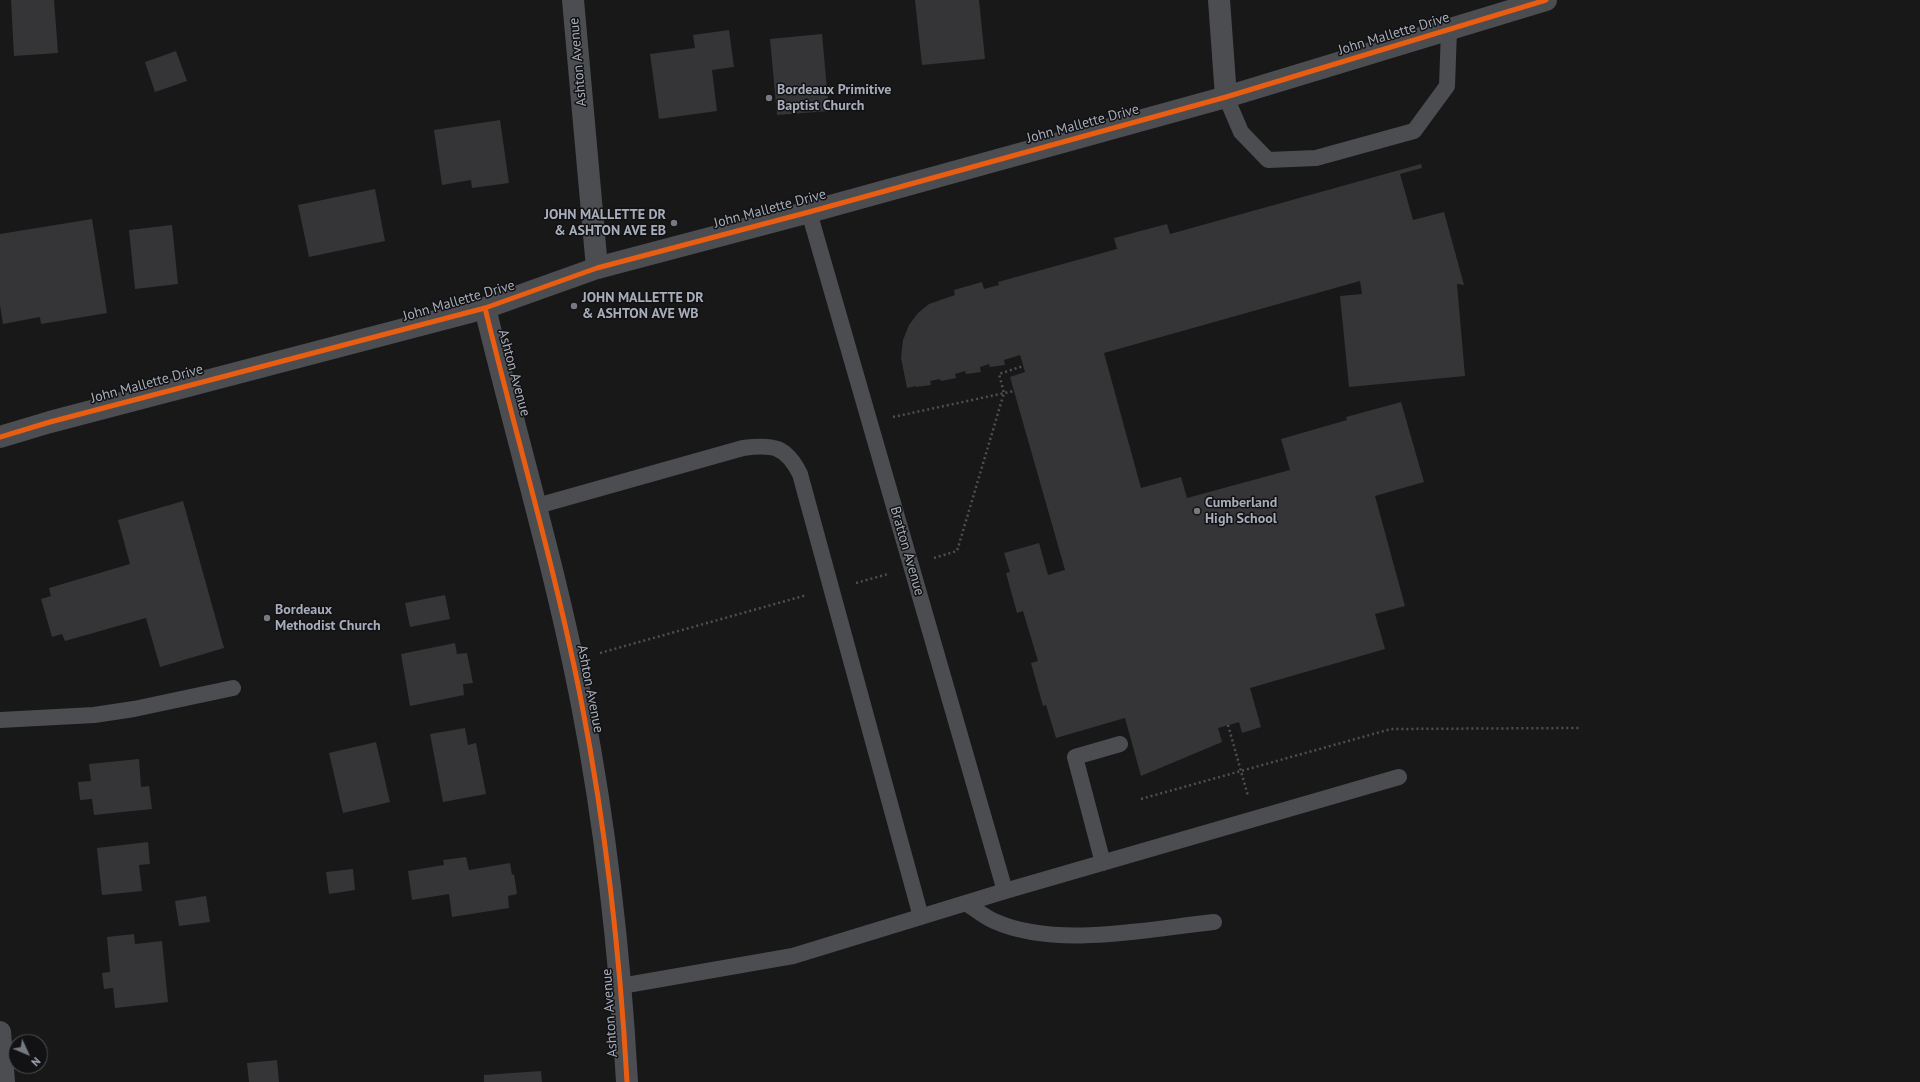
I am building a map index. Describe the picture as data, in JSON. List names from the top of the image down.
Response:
{
  "streets": {
    "street": ["John Mallette Drive", "Ashton Avenue"],
    "lane": ["Bratton Avenue"]
  },
  "crossings": [
    ["John Mallette Drive", "Ashton Avenue"],
    ["John Mallette Drive", "Bratton Avenue"]
  ],
  "places": [
    "Bordeaux Primitive Baptist Church",
    "JOHN MALLETTE DR & ASHTON AVE EB",
    "JOHN MALLETTE DR & ASHTON AVE WB",
    "Cumberland High School",
    "Bordeaux Methodist Church"
  ],
  "north": "bottom right"
}
